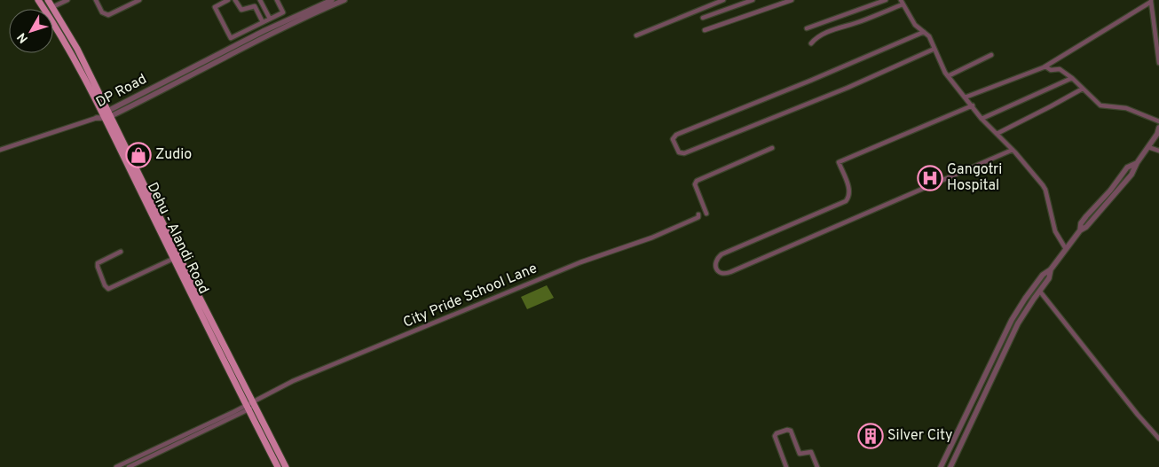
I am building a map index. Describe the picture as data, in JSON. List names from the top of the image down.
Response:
{
  "streets": {
    "main road": ["Dehu - Alandi Road"],
    "street": ["DP Road", "City Pride School Lane"]
  },
  "crossings": [
    ["DP Road", "Dehu - Alandi Road"],
    ["Dehu - Alandi Road", "City Pride School Lane"]
  ],
  "places": {
    "shop": ["Zudio"],
    "hospital": ["Gangotri Hospital"],
    "building": ["Silver City"]
  },
  "north": "bottom left"
}
